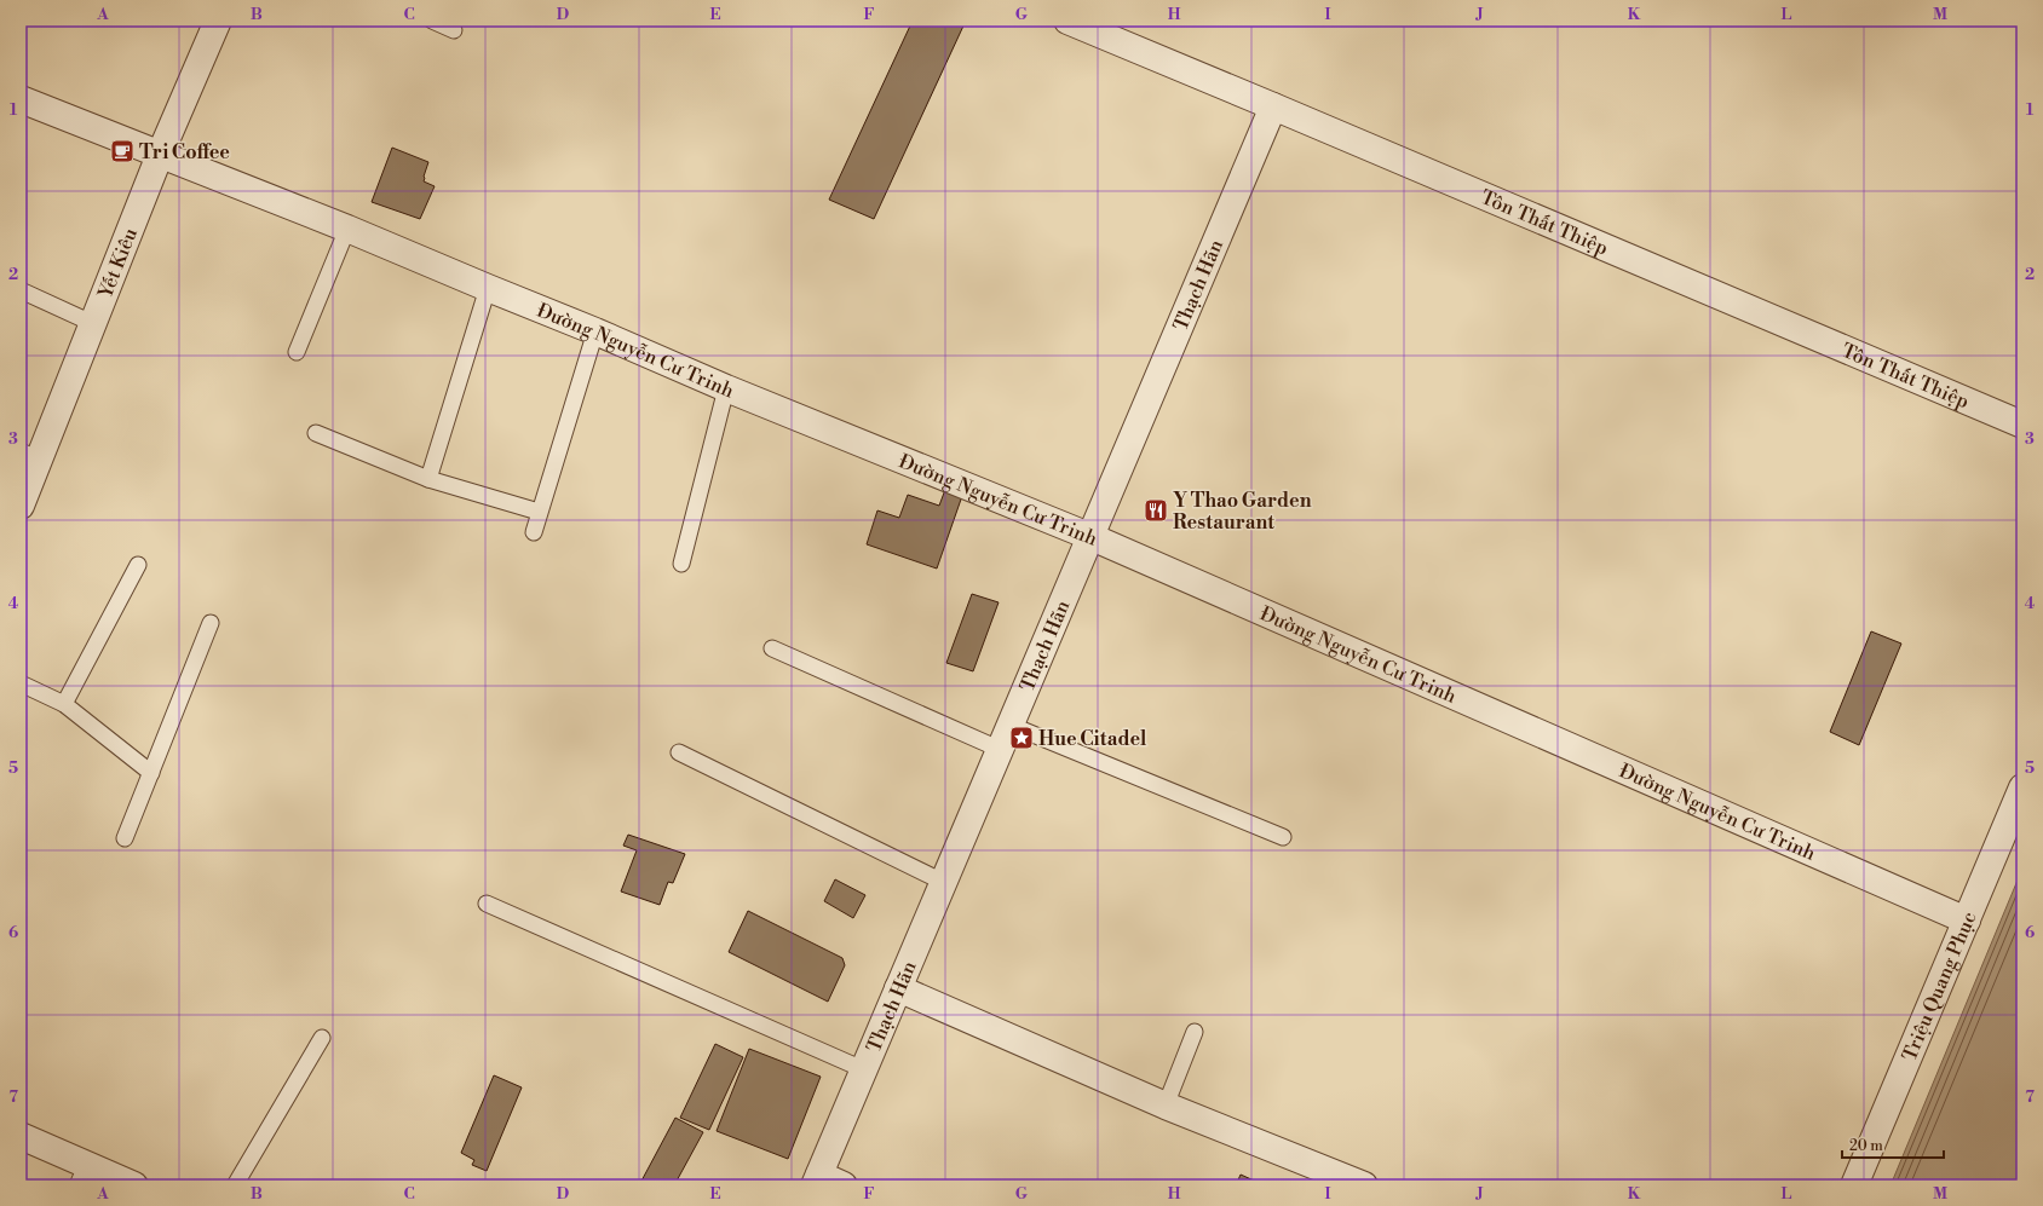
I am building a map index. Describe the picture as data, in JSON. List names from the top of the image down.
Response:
{
  "streets": {
    "street": [
      "Tôn Thất Thiệp",
      "Yết Kiêu",
      "Thạch Hãn",
      "Đường Nguyễn Cư Trinh",
      "Triệu Quang Phục"
    ]
  },
  "crossings": [
    ["Tôn Thất Thiệp", "Thạch Hãn"],
    ["Yết Kiêu", "Đường Nguyễn Cư Trinh"],
    ["Thạch Hãn", "Đường Nguyễn Cư Trinh"],
    ["Đường Nguyễn Cư Trinh", "Triệu Quang Phục"]
  ],
  "places": {
    "cafe": ["Tri Coffee"],
    "restaurant": ["Y Thao Garden Restaurant"],
    "place": ["Hue Citadel"]
  },
  "scale_bar": "20 m",
  "grid": {
    "columns": [
      "A",
      "B",
      "C",
      "D",
      "E",
      "F",
      "G",
      "H",
      "I",
      "J",
      "K",
      "L",
      "M"
    ],
    "rows": [
      "1",
      "2",
      "3",
      "4",
      "5",
      "6",
      "7"
    ]
  }
}
